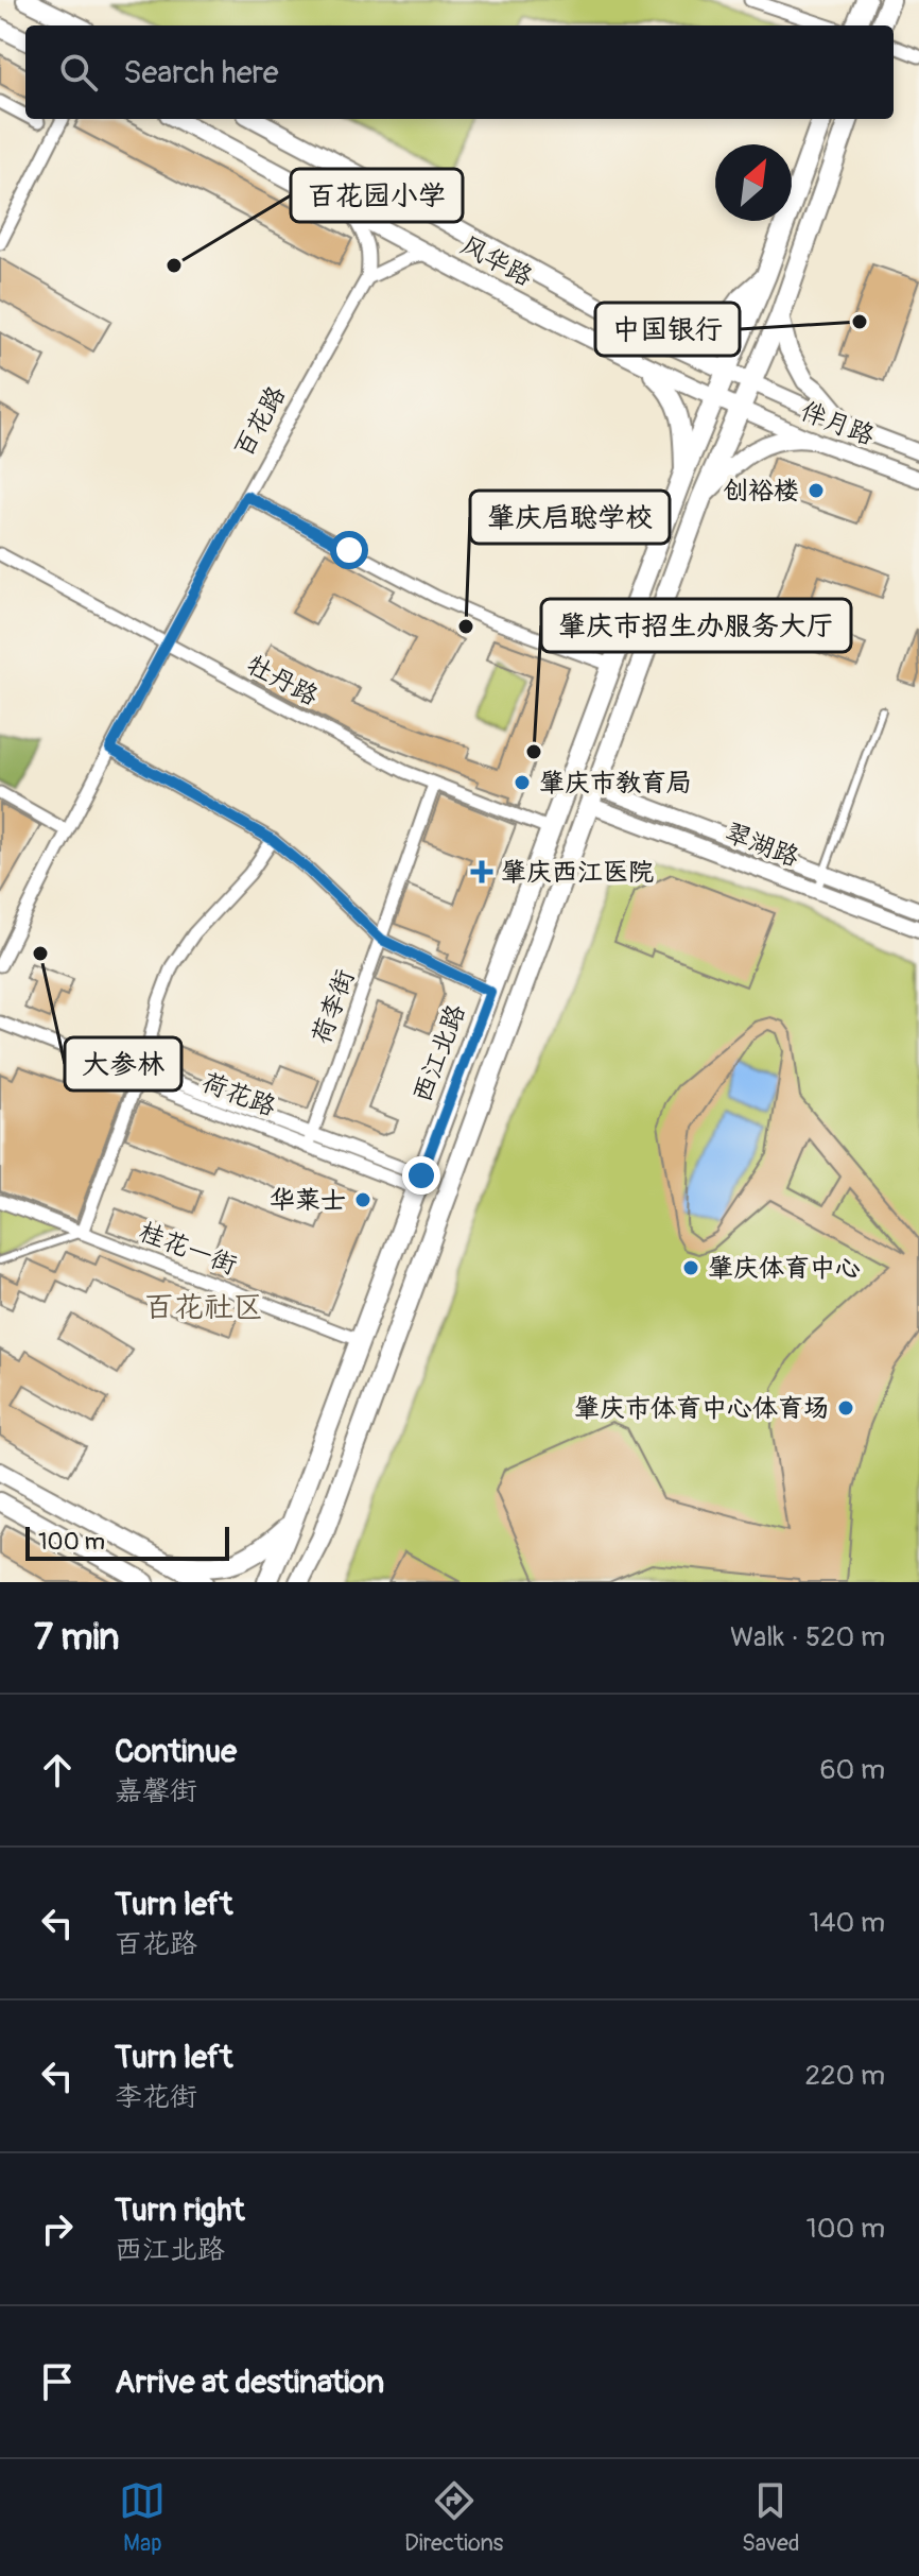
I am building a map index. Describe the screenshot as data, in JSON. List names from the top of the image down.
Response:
{
  "streets": {
    "main road": ["风华路", "西江北路"],
    "street": [
      "百花路",
      "伴月路",
      "牡丹路",
      "翠湖路",
      "荷李街",
      "荷花路",
      "桂花一街"
    ]
  },
  "crossings": [
    ["风华路", "伴月路"],
    ["风华路", "西江北路"],
    ["百花路", "牡丹路"],
    ["牡丹路", "荷李街"],
    ["牡丹路", "西江北路"],
    ["荷李街", "荷花路"],
    ["西江北路", "荷花路"],
    ["西江北路", "桂花一街"]
  ],
  "districts": ["百花社区"],
  "places": {
    "other": [
      "百花园小学",
      "中国银行",
      "创裕楼",
      "肇庆启聪学校",
      "肇庆市招生办服务大厅",
      "肇庆市教育局",
      "大参林",
      "华莱士",
      "肇庆体育中心",
      "肇庆市体育中心体育场"
    ],
    "health": ["肇庆西江医院"]
  },
  "scale_bar": "100 m",
  "north": "top right",
  "page": {
    "search": "Search here",
    "scale": "100 m",
    "heading": ["7 min", "Walk · 520 m"],
    "list": [
      ["Continue", "嘉馨街", "60 m"],
      ["Turn left", "百花路", "140 m"],
      ["Turn left", "李花街", "220 m"],
      ["Turn right", "西江北路", "100 m"],
      "Arrive at destination"
    ],
    "nav": ["Map", "Directions", "Saved"]
  }
}
